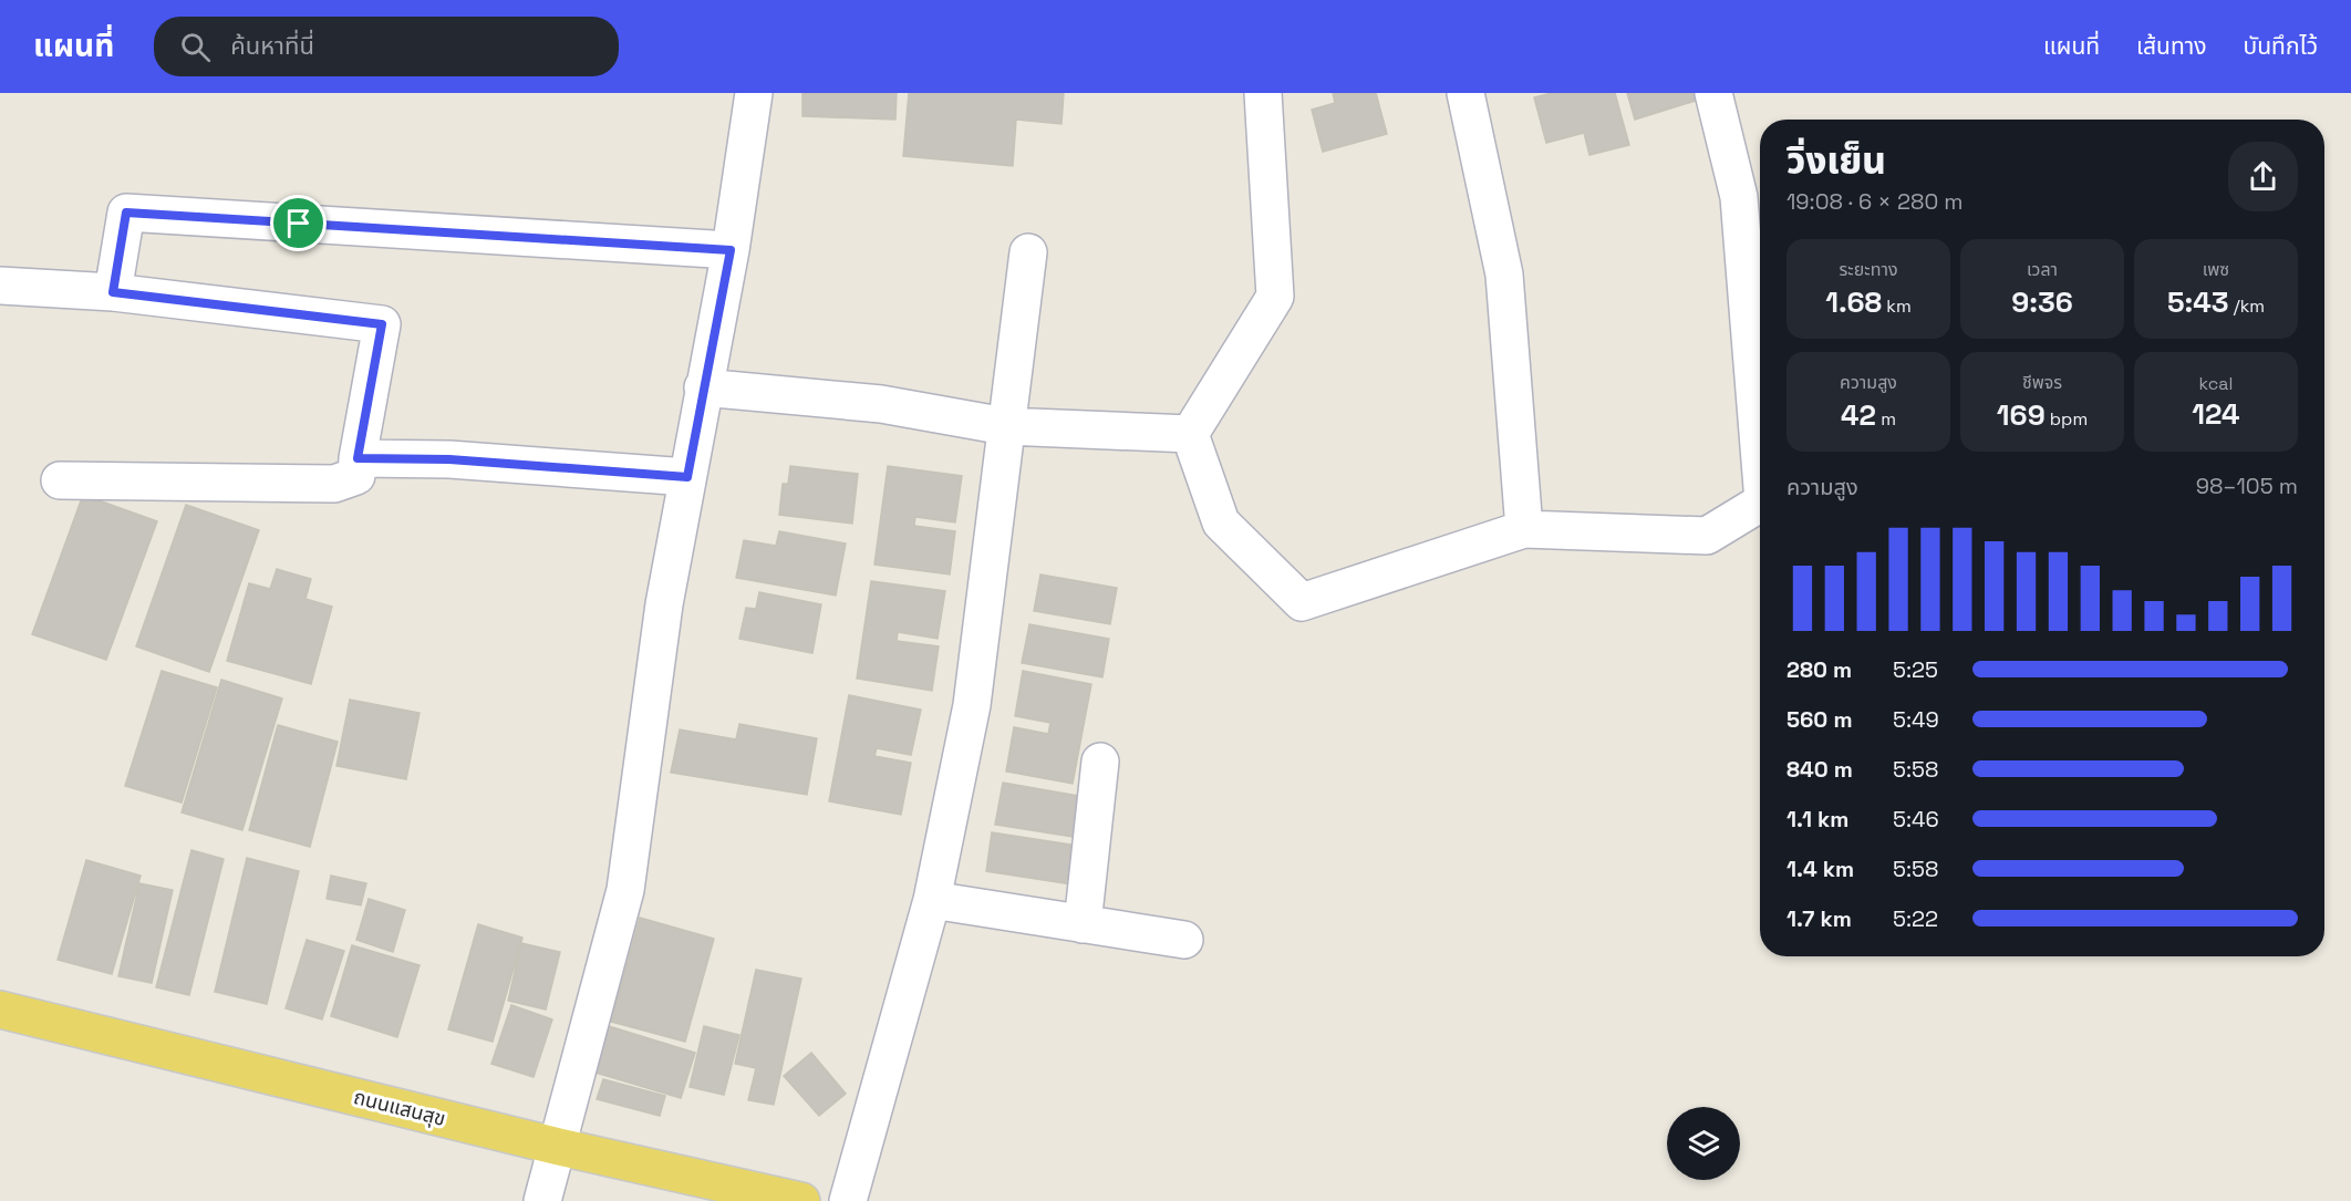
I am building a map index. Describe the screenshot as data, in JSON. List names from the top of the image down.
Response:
{
  "streets": {
    "main road": ["ถนนแสนสุข"]
  },
  "page": {
    "header": "แผนที่",
    "search": "ค้นหาที่นี่",
    "nav": ["แผนที่", "เส้นทาง", "บันทึกไว้"],
    "heading": ["วิ่งเย็น", "19:08 · 6 × 280 m"],
    "stats": [
      ["ระยะทาง", "1.68 km"],
      ["เวลา", "9:36"],
      ["เพซ", "5:43 /km"],
      ["ความสูง", "42 m"],
      ["ชีพจร", "169 bpm"],
      ["kcal", "124"]
    ],
    "chart": ["ความสูง", "98–105 m"],
    "list": [
      {
        "name": "280 m",
        "note": "5:25"
      },
      {
        "name": "560 m",
        "note": "5:49"
      },
      {
        "name": "840 m",
        "note": "5:58"
      },
      {
        "name": "1.1 km",
        "note": "5:46"
      },
      {
        "name": "1.4 km",
        "note": "5:58"
      },
      {
        "name": "1.7 km",
        "note": "5:22"
      }
    ]
  }
}
